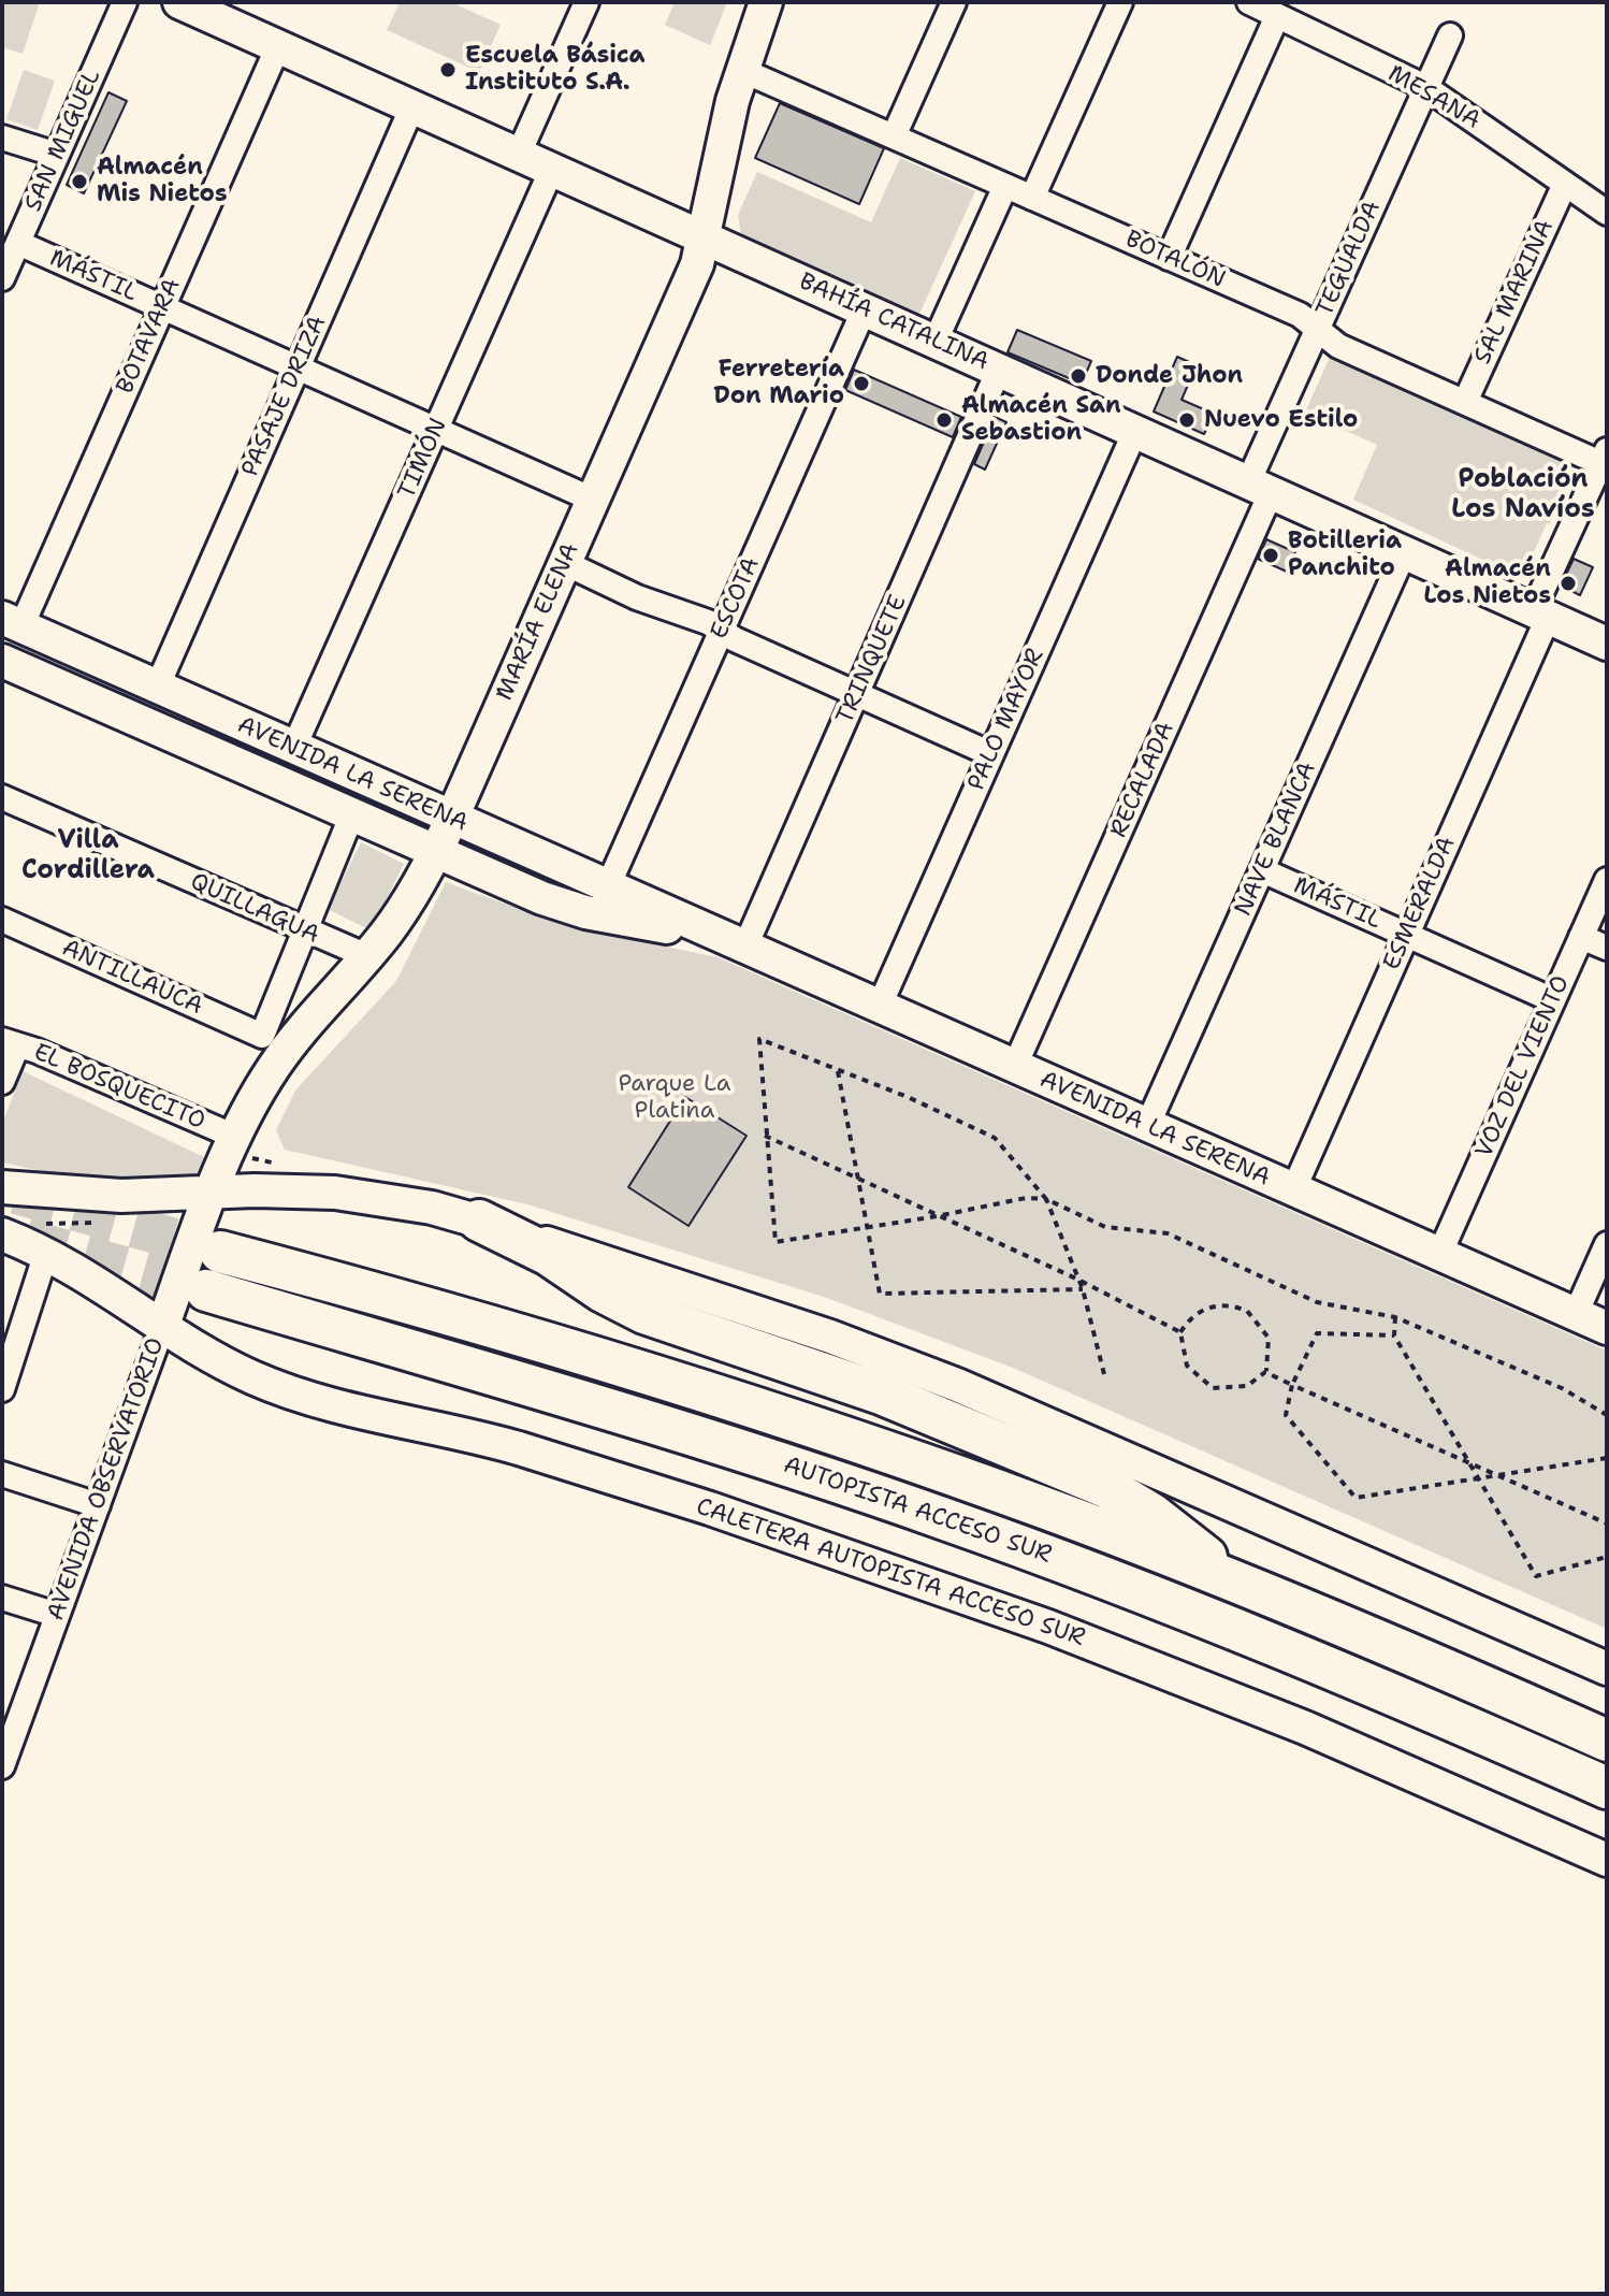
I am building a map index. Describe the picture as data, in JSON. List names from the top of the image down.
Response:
{
  "streets": {
    "highway": ["AUTOPISTA ACCESO SUR"],
    "street": [
      "MESANA",
      "SAN MIGUEL",
      "TEGUALDA",
      "BOTALÓN",
      "MÁSTIL",
      "SAL MARINA",
      "BAHÍA CATALINA",
      "BOTAVARA",
      "PASAJE DRIZA",
      "TIMÓN",
      "ESCOTA",
      "MARÍA ELENA",
      "TRINQUETE",
      "PALO MAYOR",
      "AVENIDA LA SERENA",
      "RECALADA",
      "NAVE BLANCA",
      "ESMERALDA",
      "QUILLAGUA",
      "ANTILLAUCA",
      "VOZ DEL VIENTO",
      "EL BOSQUECITO",
      "AVENIDA OBSERVATORIO",
      "CALETERA AUTOPISTA ACCESO SUR"
    ]
  },
  "crossings": [
    ["MESANA", "TEGUALDA"],
    ["MESANA", "SAL MARINA"],
    ["SAN MIGUEL", "MÁSTIL"],
    ["TEGUALDA", "BOTALÓN"],
    ["TEGUALDA", "BAHÍA CATALINA"],
    ["TEGUALDA", "RECALADA"],
    ["BOTALÓN", "SAL MARINA"],
    ["BOTALÓN", "MARÍA ELENA"],
    ["BOTALÓN", "ESMERALDA"],
    ["MÁSTIL", "BOTAVARA"],
    ["MÁSTIL", "PASAJE DRIZA"],
    ["MÁSTIL", "TIMÓN"],
    ["MÁSTIL", "MARÍA ELENA"],
    ["MÁSTIL", "NAVE BLANCA"],
    ["MÁSTIL", "ESMERALDA"],
    ["MÁSTIL", "VOZ DEL VIENTO"],
    ["BAHÍA CATALINA", "BOTAVARA"],
    ["BAHÍA CATALINA", "PASAJE DRIZA"],
    ["BAHÍA CATALINA", "TIMÓN"],
    ["BAHÍA CATALINA", "ESCOTA"],
    ["BAHÍA CATALINA", "MARÍA ELENA"],
    ["BAHÍA CATALINA", "TRINQUETE"],
    ["BAHÍA CATALINA", "PALO MAYOR"],
    ["BAHÍA CATALINA", "RECALADA"],
    ["BAHÍA CATALINA", "NAVE BLANCA"],
    ["BAHÍA CATALINA", "ESMERALDA"],
    ["BOTAVARA", "AVENIDA LA SERENA"],
    ["PASAJE DRIZA", "AVENIDA LA SERENA"],
    ["TIMÓN", "AVENIDA LA SERENA"],
    ["ESCOTA", "AVENIDA LA SERENA"],
    ["MARÍA ELENA", "AVENIDA LA SERENA"],
    ["MARÍA ELENA", "QUILLAGUA"],
    ["MARÍA ELENA", "EL BOSQUECITO"],
    ["MARÍA ELENA", "AVENIDA OBSERVATORIO"],
    ["TRINQUETE", "AVENIDA LA SERENA"],
    ["PALO MAYOR", "AVENIDA LA SERENA"],
    ["AVENIDA LA SERENA", "RECALADA"],
    ["AVENIDA LA SERENA", "NAVE BLANCA"],
    ["AVENIDA LA SERENA", "ESMERALDA"],
    ["AVENIDA LA SERENA", "VOZ DEL VIENTO"],
    ["QUILLAGUA", "ANTILLAUCA"],
    ["AVENIDA OBSERVATORIO", "CALETERA AUTOPISTA ACCESO SUR"]
  ],
  "districts": ["Población Los Navíos", "Villa Cordillera"],
  "parks": ["Parque La Platina"],
  "places": [
    "Escuela Básica Instituto S.A.",
    "Almacén Mis Nietos",
    "Donde Jhon",
    "Ferretería Don Mario",
    "Almacén San Sebastion",
    "Nuevo Estilo",
    "Botilleria Panchito",
    "Almacén Los Nietos"
  ]
}
